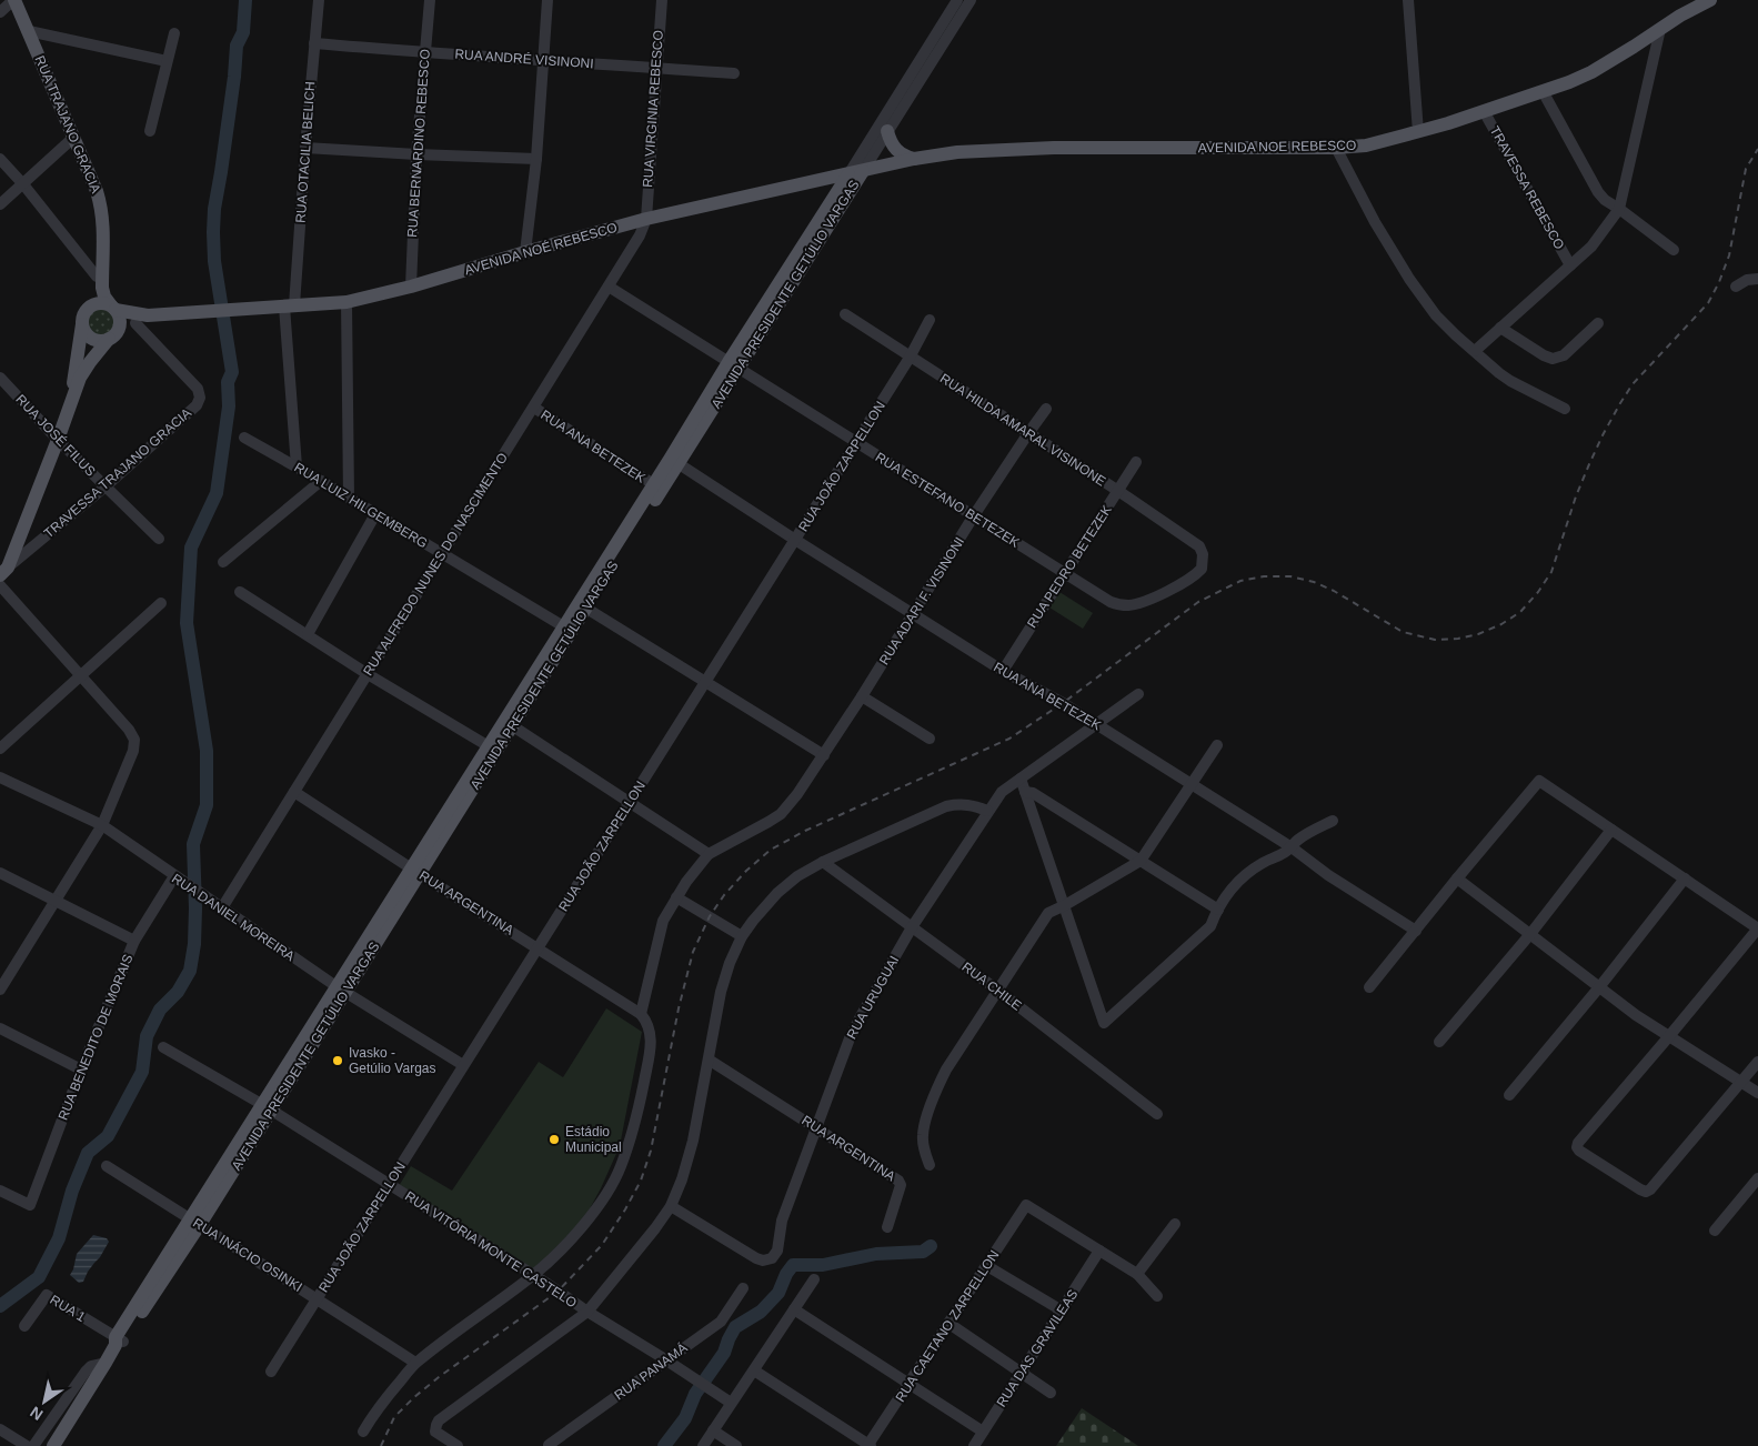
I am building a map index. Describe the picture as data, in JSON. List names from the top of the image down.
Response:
{
  "streets": {
    "main road": [
      "RUA TRAJANO GRACIA",
      "AVENIDA NOE REBESCO",
      "AVENIDA NOÉ REBESCO",
      "AVENIDA PRESIDENTE GETÚLIO VARGAS"
    ],
    "street": [
      "RUA ANDRÉ VISINONI",
      "RUA VIRGINIA REBESCO",
      "RUA BERNARDINO REBESCO",
      "RUA OTACILIA BELICH",
      "TRAVESSA REBESCO",
      "RUA HILDA AMARAL VISINONE",
      "RUA JOSÉ FILUS",
      "RUA ANA BETEZEK",
      "RUA JOÃO ZARPELLON",
      "TRAVESSA TRAJANO GRACIA",
      "RUA ESTEFANO BETEZEK",
      "RUA LUIZ HILGEMBERG",
      "RUA ALFREDO NUNES DO NASCIMENTO",
      "RUA PEDRO BETEZEK",
      "RUA ADARI F. VISINONI",
      "RUA ARGENTINA",
      "RUA DANIEL MOREIRA",
      "RUA CHILE",
      "RUA URUGUAI",
      "RUA BENEDITO DE MORAIS",
      "RUA VITÓRIA MONTE CASTELO",
      "RUA INÁCIO OSINKI",
      "RUA 1",
      "RUA CAETANO ZARPELLON",
      "RUA DAS GRAVILEAS",
      "RUA PANAMÁ"
    ]
  },
  "crossings": [
    ["RUA ANDRÉ VISINONI", "RUA VIRGINIA REBESCO"],
    ["RUA ANDRÉ VISINONI", "RUA BERNARDINO REBESCO"],
    ["RUA ANDRÉ VISINONI", "RUA OTACILIA BELICH"],
    ["RUA VIRGINIA REBESCO", "AVENIDA NOÉ REBESCO"],
    ["RUA VIRGINIA REBESCO", "RUA ALFREDO NUNES DO NASCIMENTO"],
    ["RUA BERNARDINO REBESCO", "AVENIDA NOÉ REBESCO"],
    ["AVENIDA NOE REBESCO", "TRAVESSA REBESCO"],
    ["AVENIDA NOE REBESCO", "AVENIDA NOÉ REBESCO"],
    ["AVENIDA NOE REBESCO", "AVENIDA PRESIDENTE GETÚLIO VARGAS"],
    ["RUA OTACILIA BELICH", "AVENIDA NOÉ REBESCO"],
    ["RUA OTACILIA BELICH", "RUA LUIZ HILGEMBERG"],
    ["AVENIDA NOÉ REBESCO", "AVENIDA PRESIDENTE GETÚLIO VARGAS"],
    ["AVENIDA NOÉ REBESCO", "TRAVESSA TRAJANO GRACIA"],
    ["AVENIDA NOÉ REBESCO", "RUA ALFREDO NUNES DO NASCIMENTO"],
    ["AVENIDA PRESIDENTE GETÚLIO VARGAS", "RUA ANA BETEZEK"],
    ["AVENIDA PRESIDENTE GETÚLIO VARGAS", "RUA ESTEFANO BETEZEK"],
    ["AVENIDA PRESIDENTE GETÚLIO VARGAS", "RUA LUIZ HILGEMBERG"],
    ["AVENIDA PRESIDENTE GETÚLIO VARGAS", "RUA ARGENTINA"],
    ["AVENIDA PRESIDENTE GETÚLIO VARGAS", "RUA DANIEL MOREIRA"],
    ["AVENIDA PRESIDENTE GETÚLIO VARGAS", "RUA VITÓRIA MONTE CASTELO"],
    ["AVENIDA PRESIDENTE GETÚLIO VARGAS", "RUA INÁCIO OSINKI"],
    ["AVENIDA PRESIDENTE GETÚLIO VARGAS", "RUA 1"],
    ["RUA HILDA AMARAL VISINONE", "RUA JOÃO ZARPELLON"],
    ["RUA HILDA AMARAL VISINONE", "RUA ESTEFANO BETEZEK"],
    ["RUA HILDA AMARAL VISINONE", "RUA PEDRO BETEZEK"],
    ["RUA HILDA AMARAL VISINONE", "RUA ADARI F. VISINONI"],
    ["RUA JOSÉ FILUS", "TRAVESSA TRAJANO GRACIA"],
    ["RUA ANA BETEZEK", "RUA JOÃO ZARPELLON"],
    ["RUA ANA BETEZEK", "RUA ALFREDO NUNES DO NASCIMENTO"],
    ["RUA ANA BETEZEK", "RUA PEDRO BETEZEK"],
    ["RUA ANA BETEZEK", "RUA ADARI F. VISINONI"],
    ["RUA ANA BETEZEK", "RUA URUGUAI"],
    ["RUA JOÃO ZARPELLON", "RUA ESTEFANO BETEZEK"],
    ["RUA JOÃO ZARPELLON", "RUA ARGENTINA"],
    ["RUA JOÃO ZARPELLON", "RUA DANIEL MOREIRA"],
    ["RUA JOÃO ZARPELLON", "RUA VITÓRIA MONTE CASTELO"],
    ["RUA JOÃO ZARPELLON", "RUA INÁCIO OSINKI"],
    ["RUA ESTEFANO BETEZEK", "RUA ALFREDO NUNES DO NASCIMENTO"],
    ["RUA ESTEFANO BETEZEK", "RUA PEDRO BETEZEK"],
    ["RUA ESTEFANO BETEZEK", "RUA ADARI F. VISINONI"],
    ["RUA LUIZ HILGEMBERG", "RUA ALFREDO NUNES DO NASCIMENTO"],
    ["RUA ALFREDO NUNES DO NASCIMENTO", "RUA ARGENTINA"],
    ["RUA ALFREDO NUNES DO NASCIMENTO", "RUA DANIEL MOREIRA"],
    ["RUA ARGENTINA", "RUA URUGUAI"],
    ["RUA DANIEL MOREIRA", "RUA BENEDITO DE MORAIS"],
    ["RUA CHILE", "RUA URUGUAI"],
    ["RUA VITÓRIA MONTE CASTELO", "RUA PANAMÁ"],
    ["RUA CAETANO ZARPELLON", "RUA DAS GRAVILEAS"]
  ],
  "places": ["Ivasko - Getúlio Vargas", "Estádio Municipal"],
  "north": "bottom left"
}
